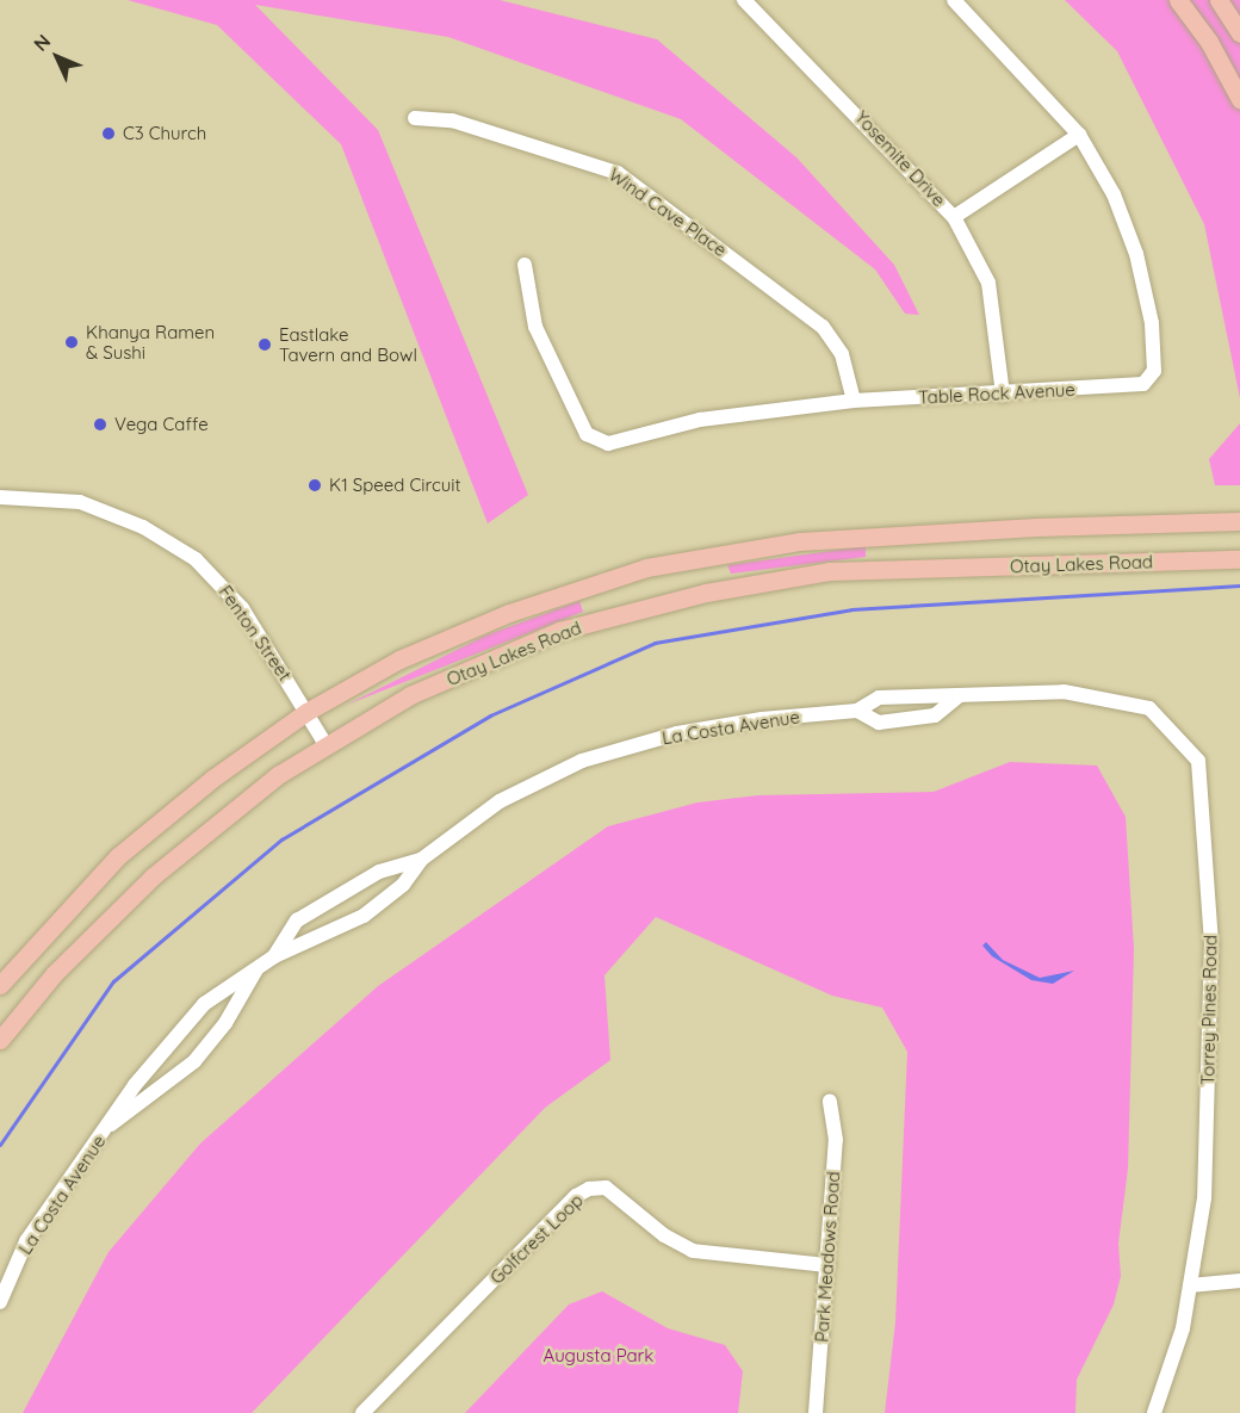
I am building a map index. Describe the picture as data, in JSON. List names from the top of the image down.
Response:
{
  "streets": {
    "main road": ["Otay Lakes Road"],
    "street": [
      "Yosemite Drive",
      "Wind Cave Place",
      "Table Rock Avenue",
      "Fenton Street",
      "La Costa Avenue",
      "Torrey Pines Road",
      "Golfcrest Loop",
      "Park Meadows Road"
    ]
  },
  "crossings": [
    ["Yosemite Drive", "Table Rock Avenue"],
    ["Wind Cave Place", "Table Rock Avenue"],
    ["Otay Lakes Road", "Fenton Street"],
    ["La Costa Avenue", "Torrey Pines Road"],
    ["Golfcrest Loop", "Park Meadows Road"]
  ],
  "parks": ["Augusta Park"],
  "places": [
    "C3 Church",
    "Khanya Ramen & Sushi",
    "Eastlake Tavern and Bowl",
    "Vega Caffe",
    "K1 Speed Circuit"
  ],
  "north": "top left"
}
